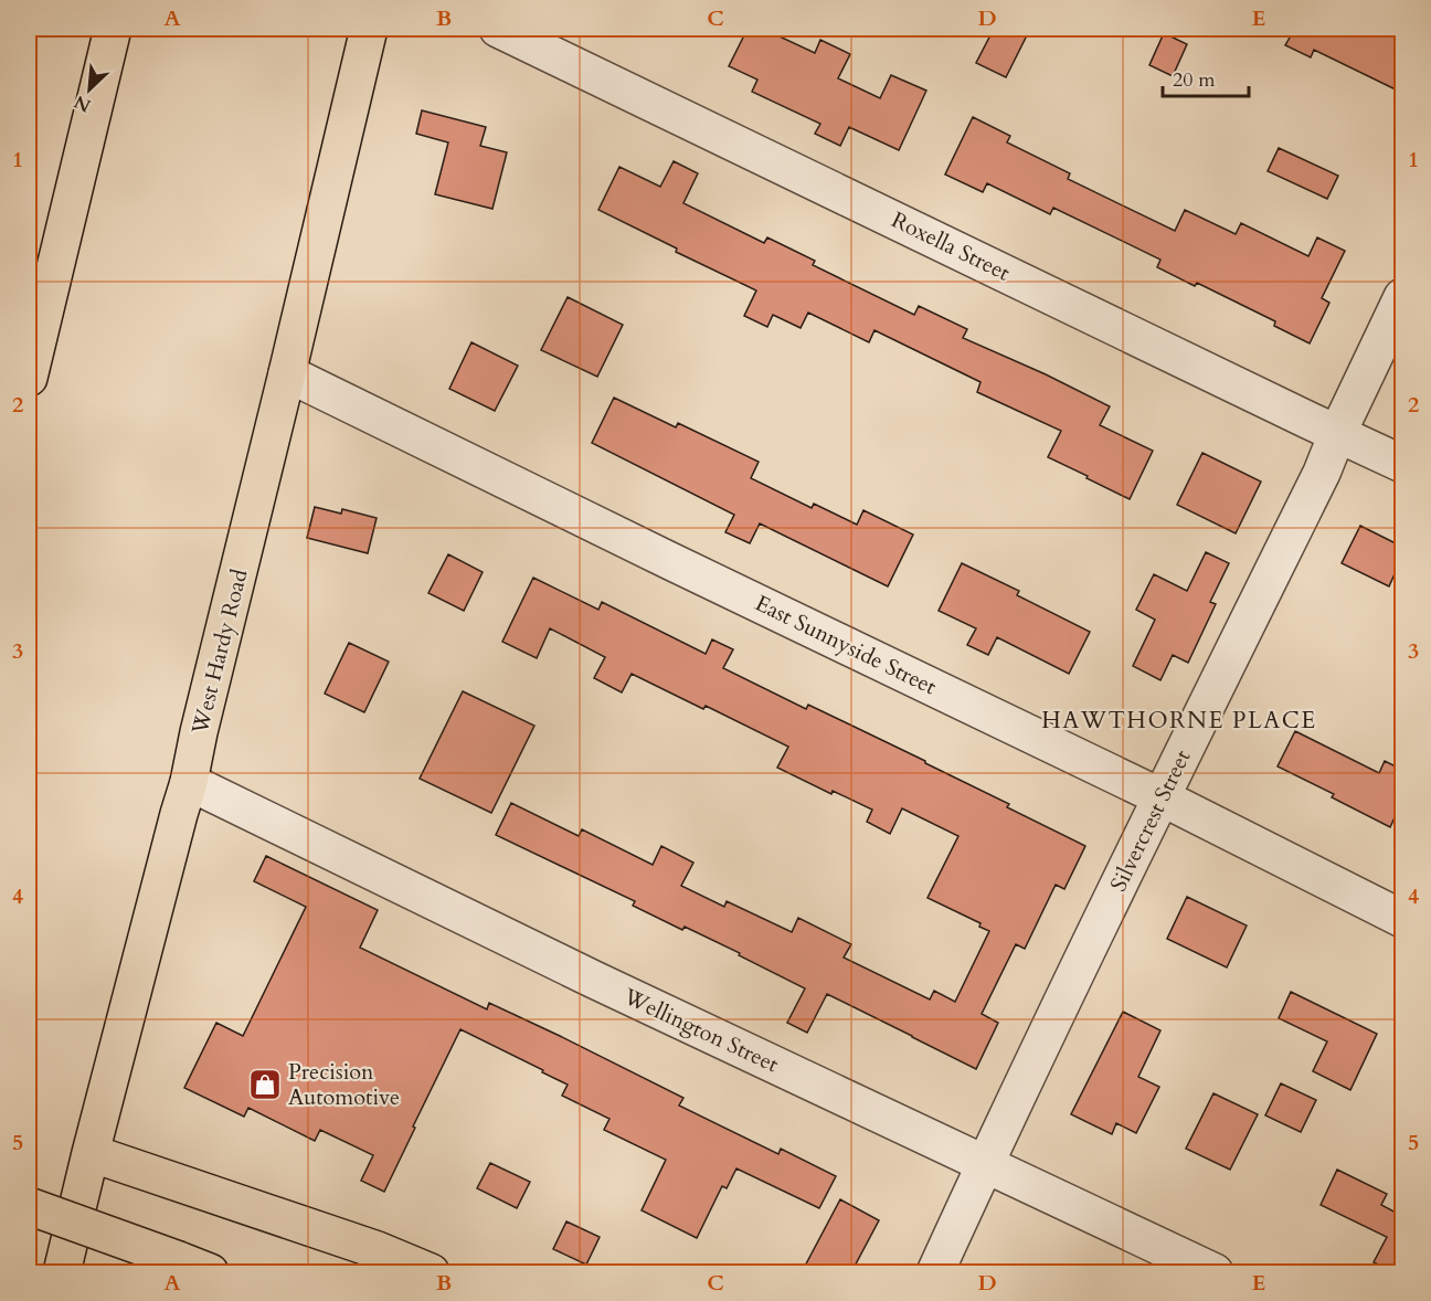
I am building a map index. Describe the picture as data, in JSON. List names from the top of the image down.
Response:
{
  "streets": {
    "main road": ["West Hardy Road"],
    "street": [
      "Roxella Street",
      "East Sunnyside Street",
      "Silvercrest Street",
      "Wellington Street"
    ]
  },
  "crossings": [
    ["Roxella Street", "Silvercrest Street"],
    ["East Sunnyside Street", "West Hardy Road"],
    ["East Sunnyside Street", "Silvercrest Street"],
    ["West Hardy Road", "Wellington Street"],
    ["Silvercrest Street", "Wellington Street"]
  ],
  "districts": ["HAWTHORNE PLACE"],
  "places": {
    "shop": ["Precision Automotive"]
  },
  "scale_bar": "20 m",
  "north": "bottom left",
  "grid": {
    "columns": [
      "A",
      "B",
      "C",
      "D",
      "E"
    ],
    "rows": [
      "1",
      "2",
      "3",
      "4",
      "5"
    ]
  }
}
